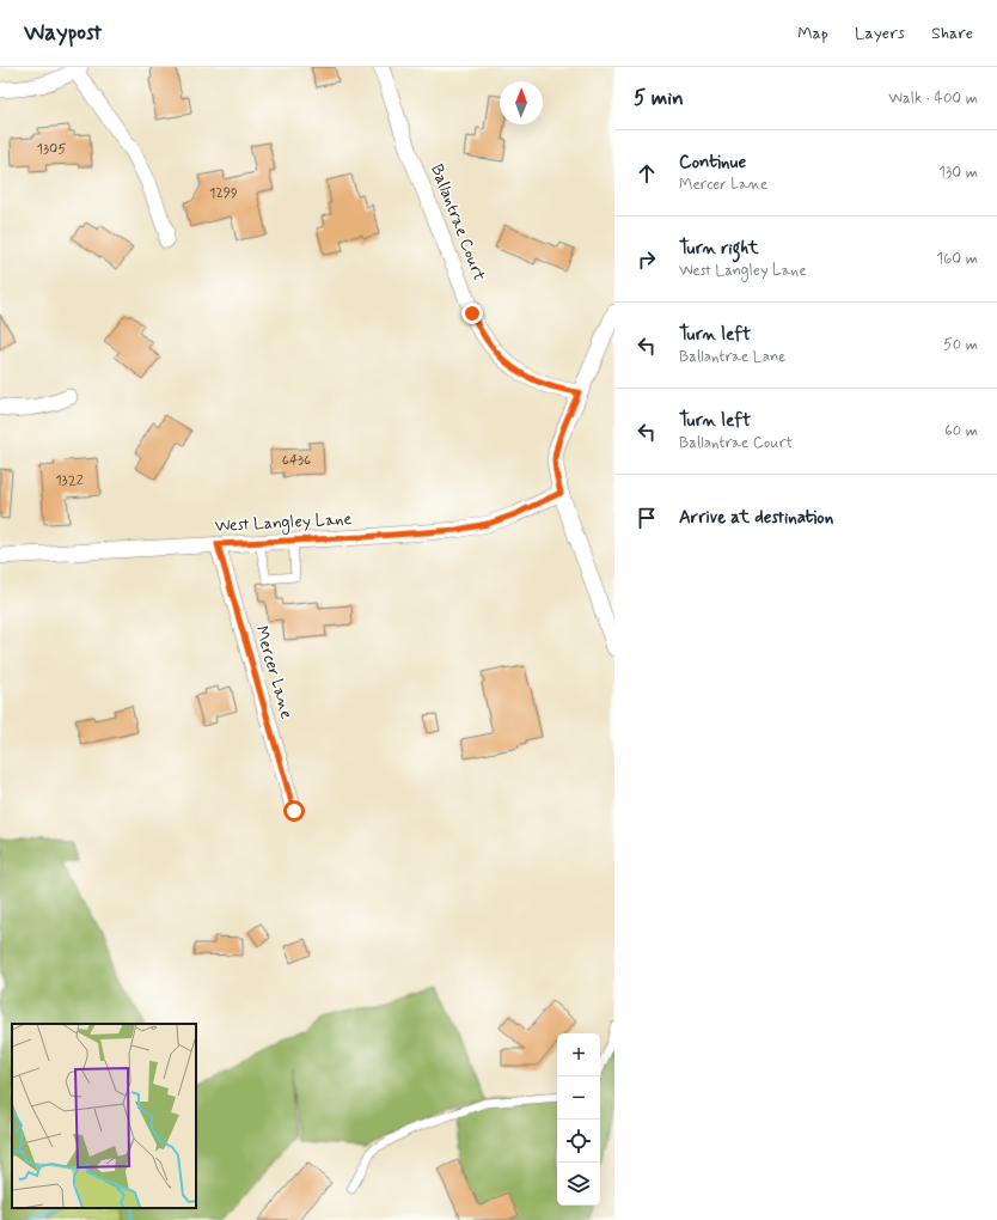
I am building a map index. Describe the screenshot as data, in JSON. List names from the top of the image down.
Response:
{
  "streets": {
    "street": ["Ballantrae Court", "West Langley Lane", "Mercer Lane"]
  },
  "crossings": [
    ["West Langley Lane", "Mercer Lane"]
  ],
  "house_numbers": [
    "1305",
    "1299",
    "6436",
    "1322"
  ],
  "north": "top",
  "page": {
    "header": "Waypost",
    "nav": ["Map", "Layers", "Share"],
    "heading": ["5 min", "Walk · 400 m"],
    "list": [
      ["Continue", "Mercer Lane", "130 m"],
      ["Turn right", "West Langley Lane", "160 m"],
      ["Turn left", "Ballantrae Lane", "50 m"],
      ["Turn left", "Ballantrae Court", "60 m"],
      "Arrive at destination"
    ],
    "map_buttons": ["+", "−"]
  }
}
